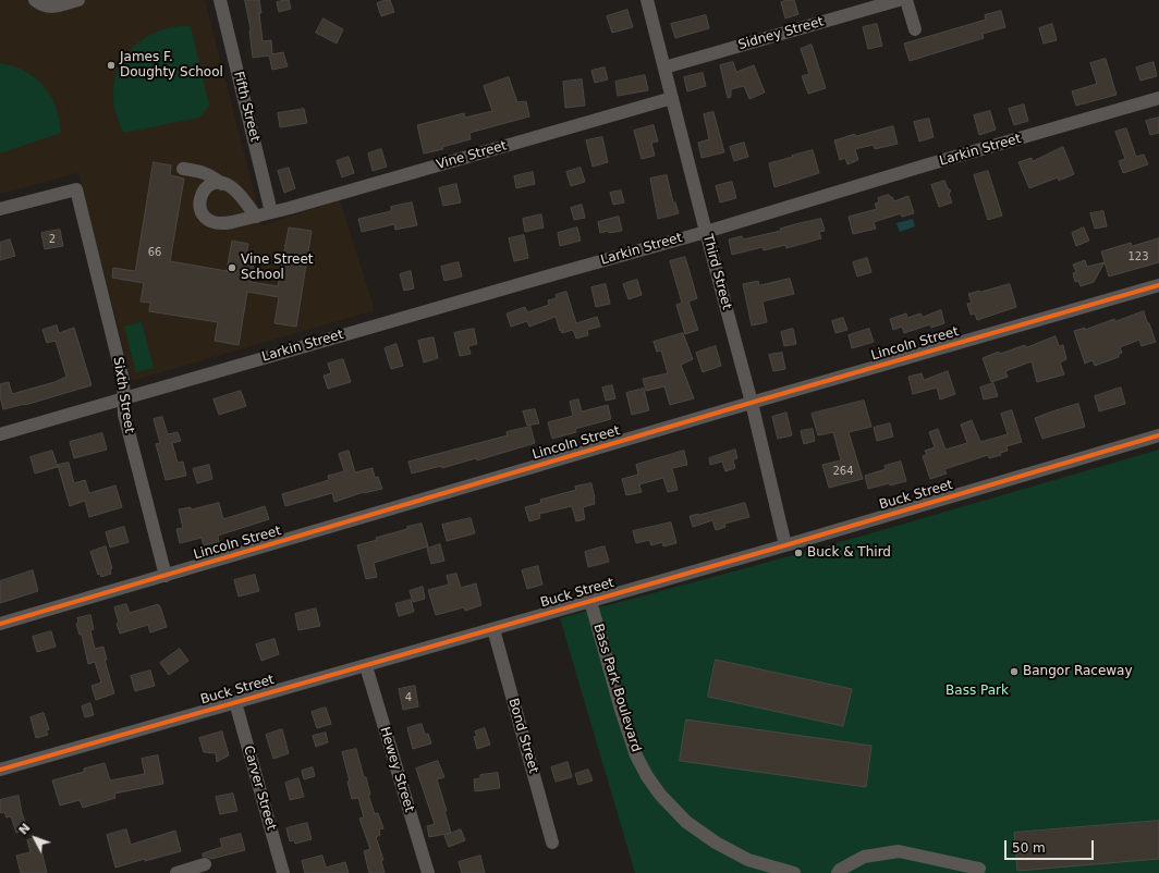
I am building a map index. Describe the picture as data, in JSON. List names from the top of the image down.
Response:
{
  "streets": {
    "street": [
      "Sidney Street",
      "Fifth Street",
      "Larkin Street",
      "Vine Street",
      "Third Street",
      "Lincoln Street",
      "Sixth Street",
      "Buck Street",
      "Bass Park Boulevard",
      "Bond Street",
      "Hewey Street",
      "Carver Street"
    ]
  },
  "crossings": [
    ["Sidney Street", "Third Street"],
    ["Fifth Street", "Vine Street"],
    ["Larkin Street", "Third Street"],
    ["Larkin Street", "Sixth Street"],
    ["Vine Street", "Third Street"],
    ["Third Street", "Lincoln Street"],
    ["Third Street", "Buck Street"],
    ["Lincoln Street", "Sixth Street"],
    ["Buck Street", "Bass Park Boulevard"],
    ["Buck Street", "Bond Street"],
    ["Buck Street", "Hewey Street"],
    ["Buck Street", "Carver Street"]
  ],
  "parks": ["Bass Park"],
  "places": [
    "James F. Doughty School",
    "Vine Street School",
    "Buck & Third",
    "Bangor Raceway"
  ],
  "house_numbers": [
    "2",
    "66",
    "123",
    "264",
    "4"
  ],
  "scale_bar": "50 m",
  "north": "top left"
}
